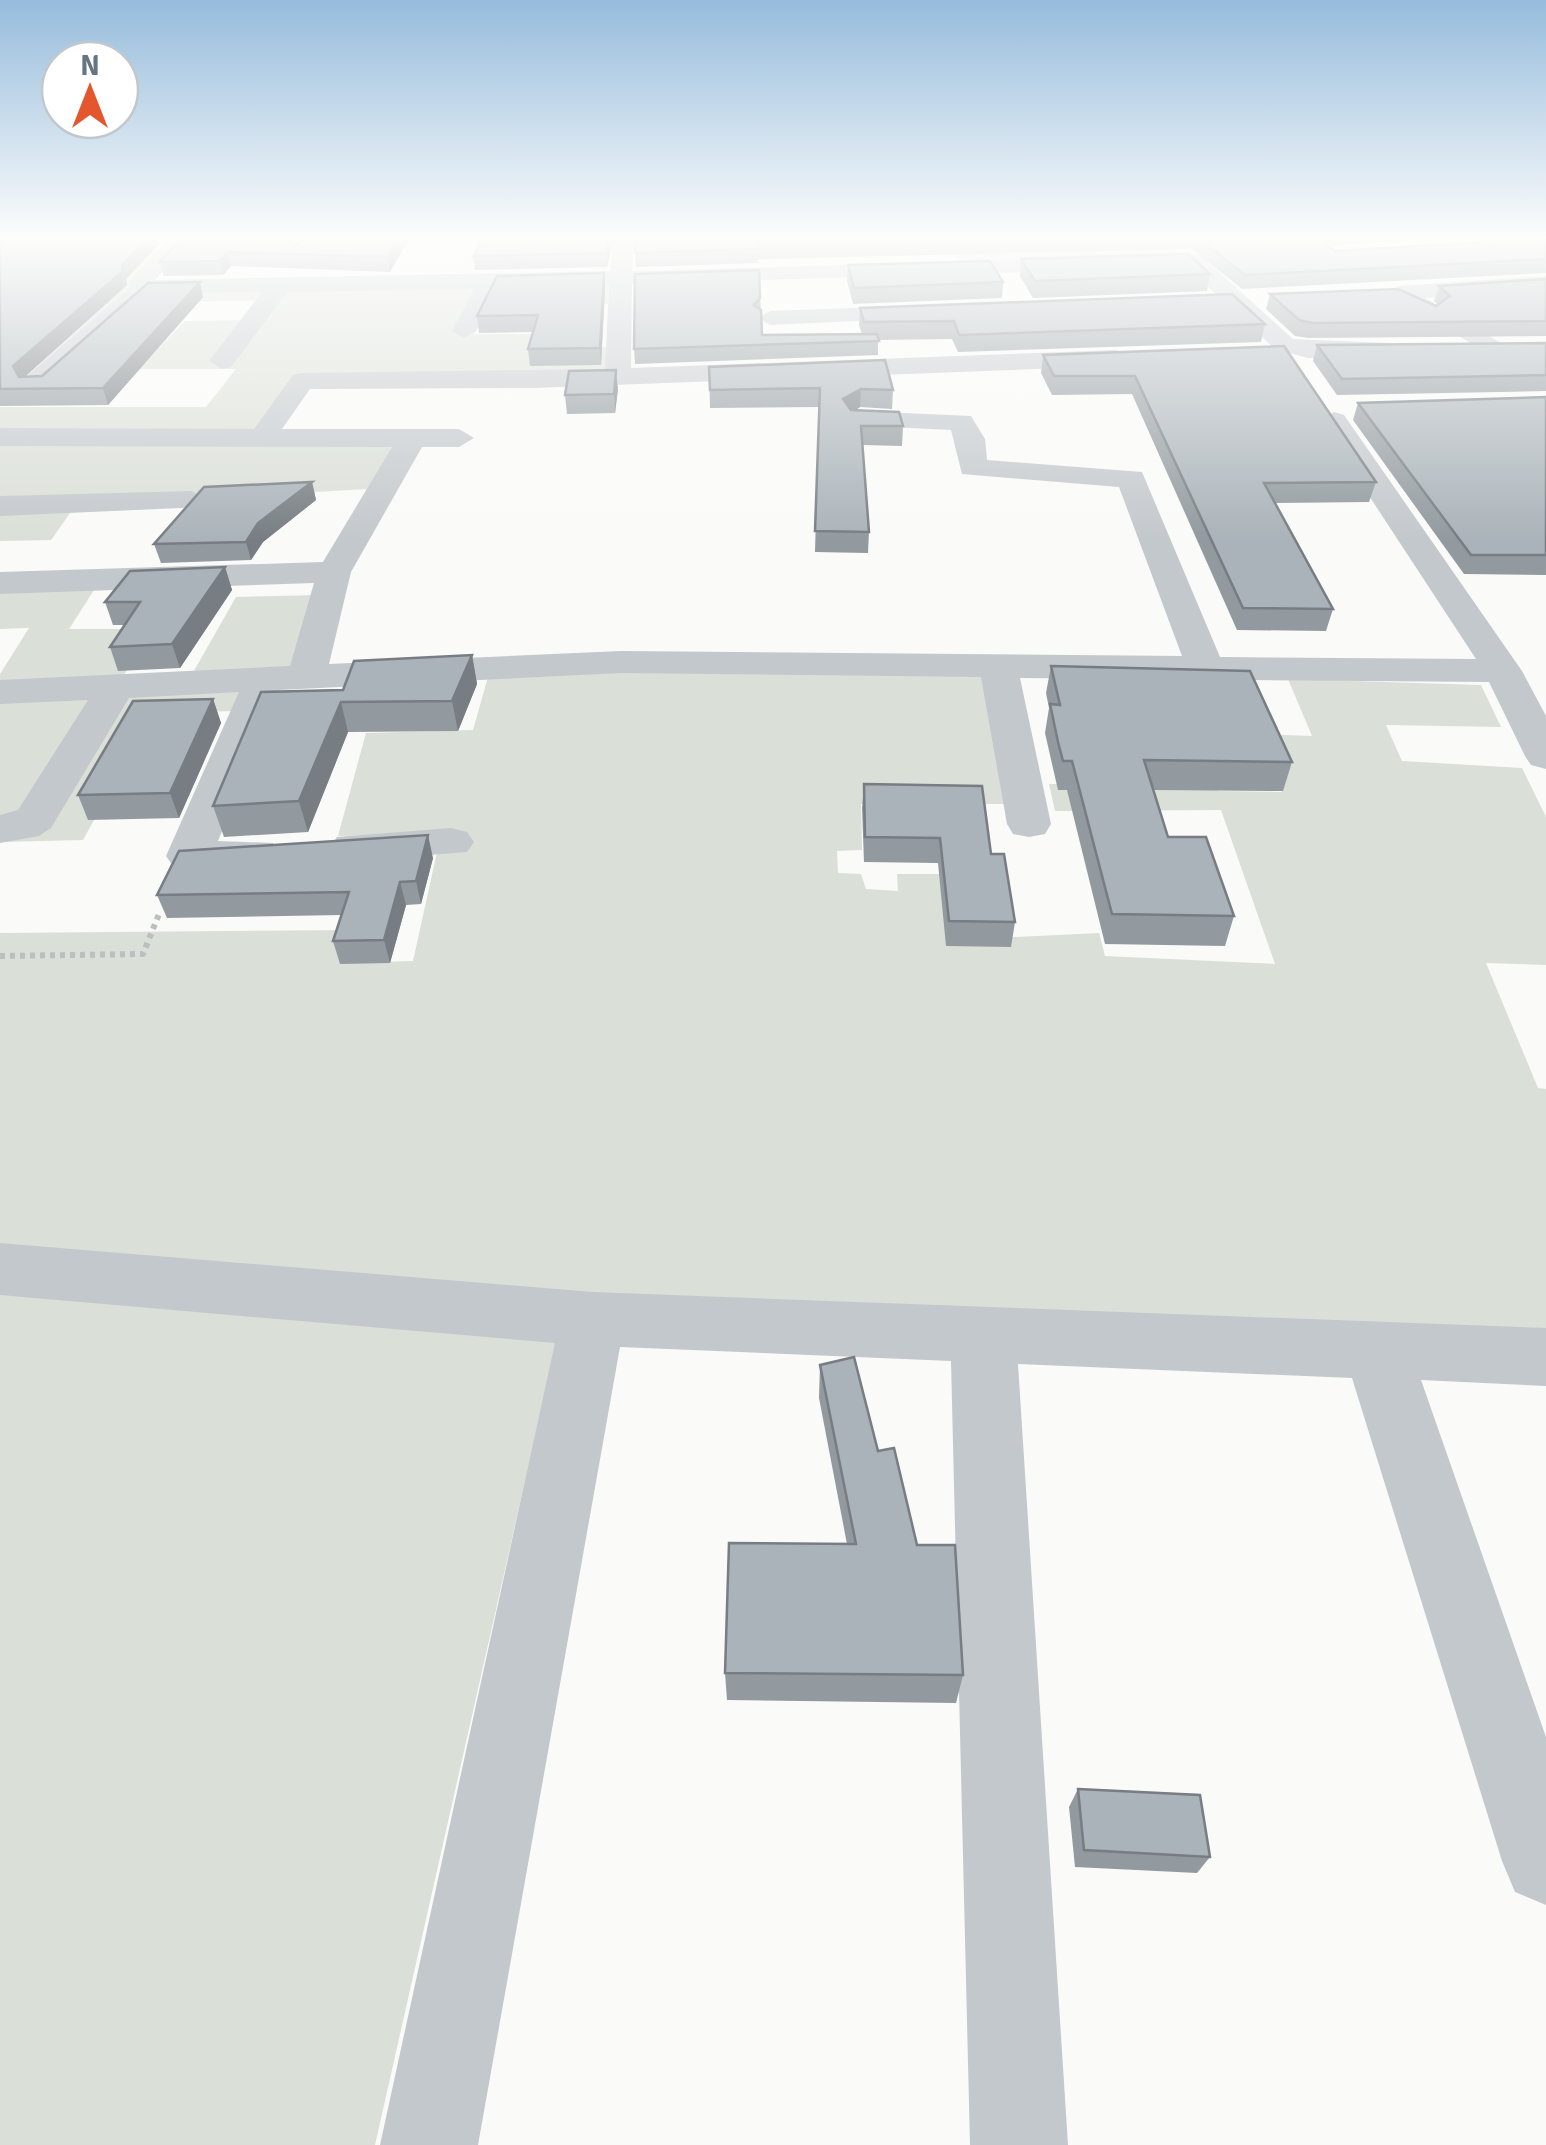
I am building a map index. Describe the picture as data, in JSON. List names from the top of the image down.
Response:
{
  "north": "top"
}
